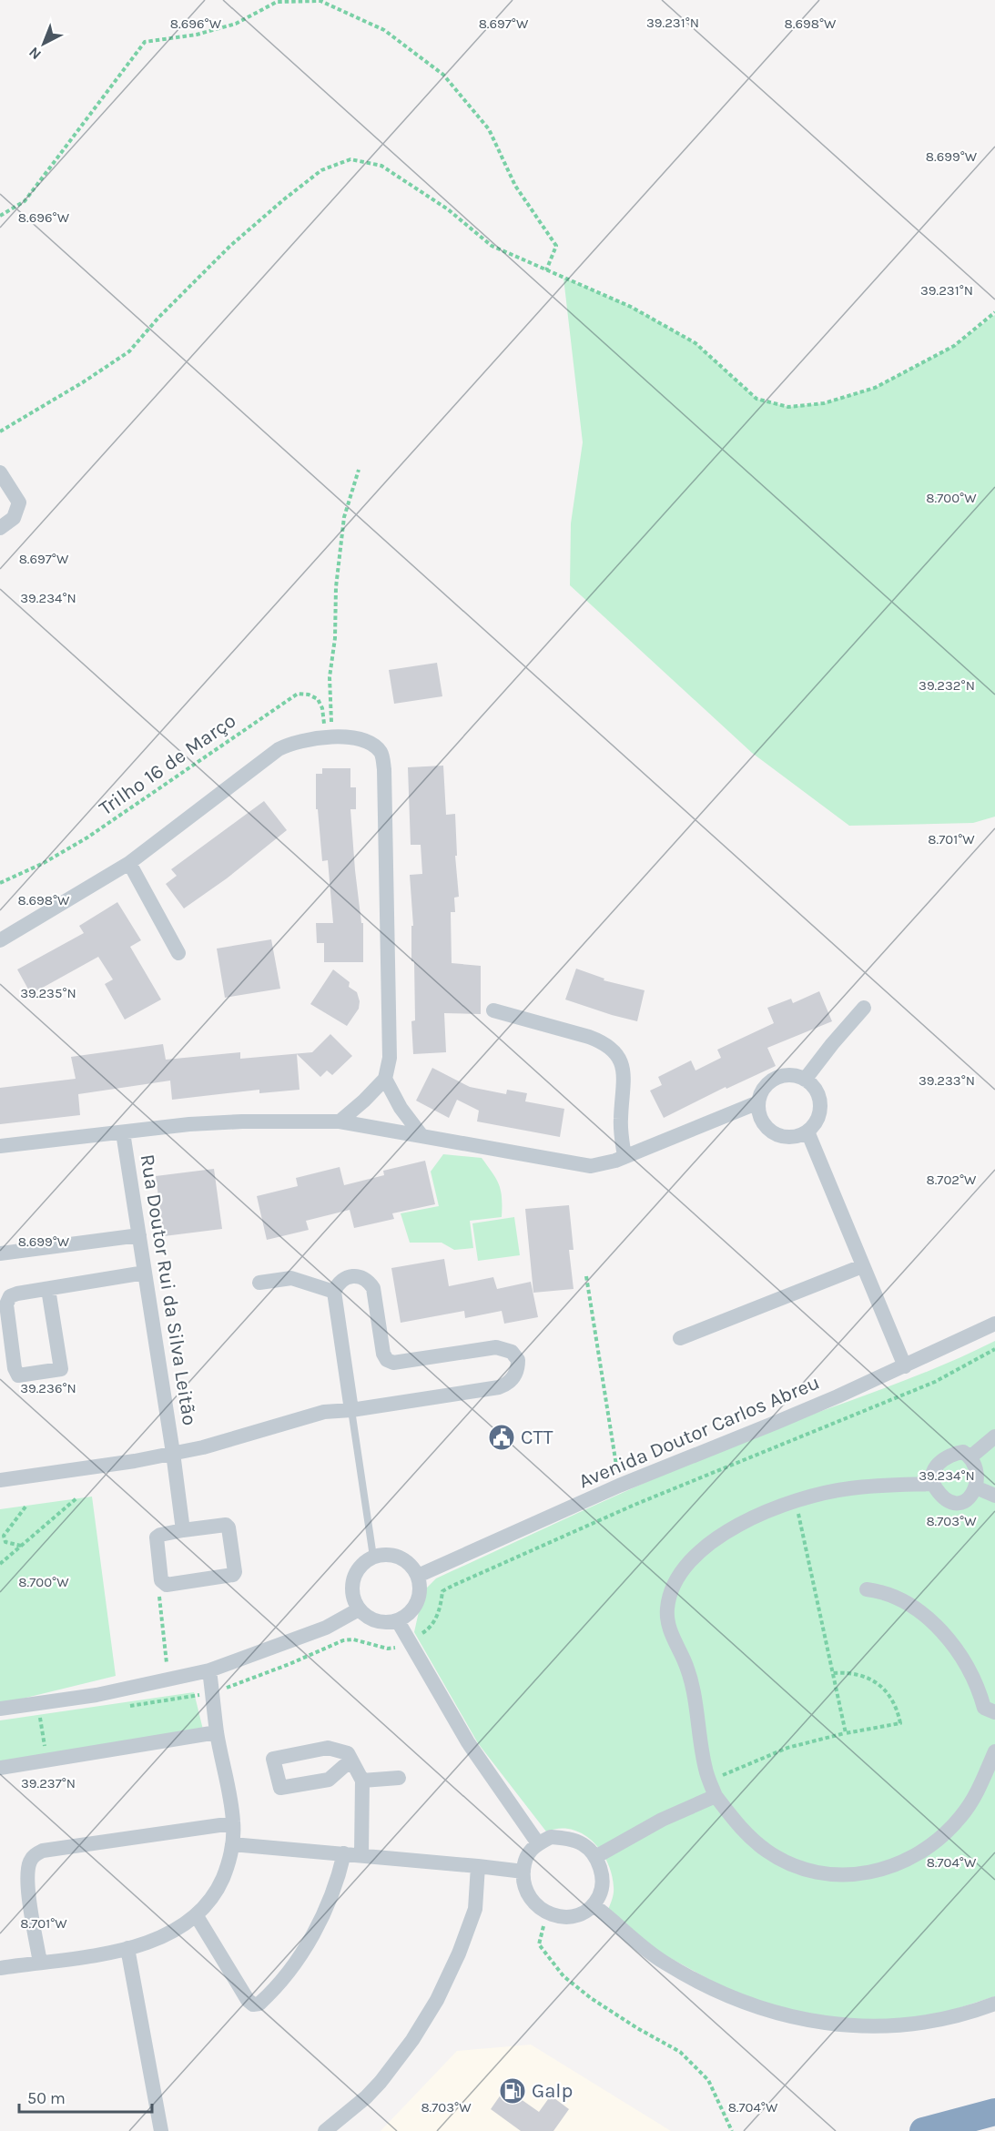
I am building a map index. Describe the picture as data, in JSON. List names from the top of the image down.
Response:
{
  "streets": {
    "street": ["Rua Doutor Rui da Silva Leitão", "Avenida Doutor Carlos Abreu"],
    "path": ["Trilho 16 de Março"]
  },
  "places": {
    "public building": ["CTT"],
    "fuel station": ["Galp"]
  },
  "scale_bar": "50 m",
  "north": "bottom left",
  "coordinates": [
    "39.231°N",
    "8.696°W",
    "8.697°W",
    "8.698°W",
    "8.699°W",
    "8.700°W",
    "39.234°N",
    "39.232°N",
    "8.701°W",
    "39.235°N",
    "39.233°N",
    "8.702°W",
    "39.236°N",
    "8.703°W",
    "39.237°N",
    "8.704°W"
  ]
}
